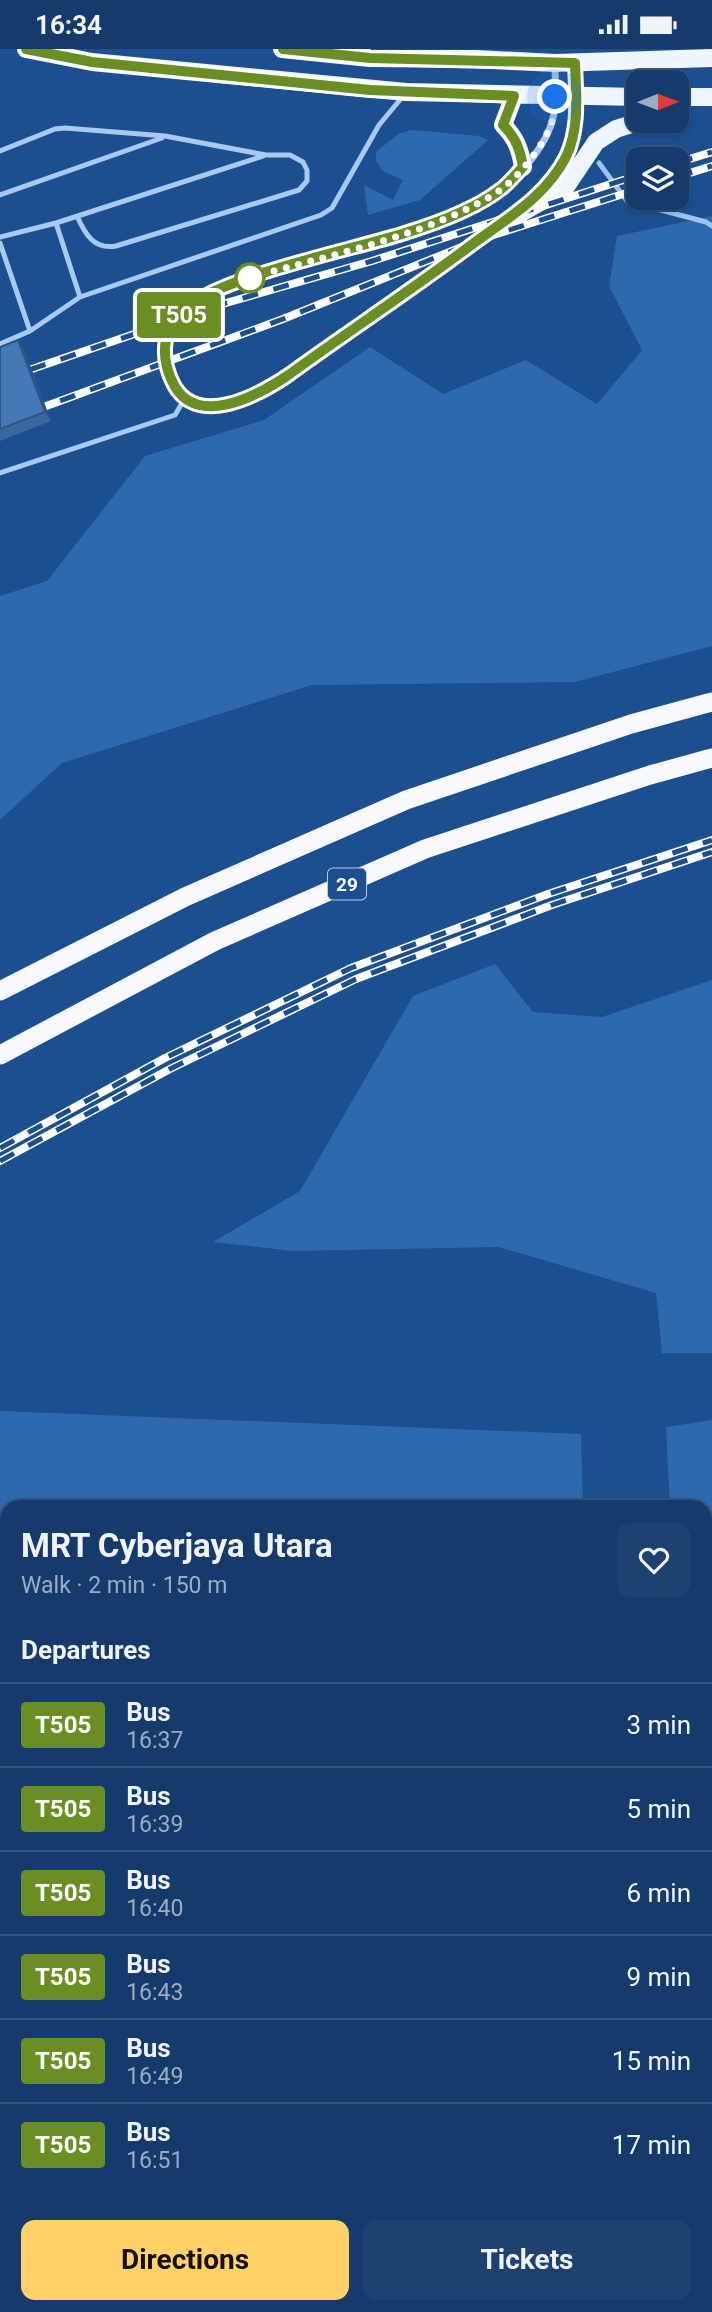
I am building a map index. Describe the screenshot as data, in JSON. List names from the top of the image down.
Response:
{
  "streets": {
    "highway": ["29"]
  },
  "lines": ["bus line T505"],
  "north": "right",
  "page": {
    "status": "16:34",
    "on_map": "T505",
    "heading": [
      ["MRT Cyberjaya Utara", "Walk · 2 min · 150 m"],
      "Departures"
    ],
    "list": [
      {
        "mark": "T505",
        "name": "Bus",
        "note": "16:37",
        "value": "3 min"
      },
      {
        "mark": "T505",
        "name": "Bus",
        "note": "16:39",
        "value": "5 min"
      },
      {
        "mark": "T505",
        "name": "Bus",
        "note": "16:40",
        "value": "6 min"
      },
      {
        "mark": "T505",
        "name": "Bus",
        "note": "16:43",
        "value": "9 min"
      },
      {
        "mark": "T505",
        "name": "Bus",
        "note": "16:49",
        "value": "15 min"
      },
      {
        "mark": "T505",
        "name": "Bus",
        "note": "16:51",
        "value": "17 min"
      }
    ],
    "buttons": ["Directions", "Tickets"]
  }
}
